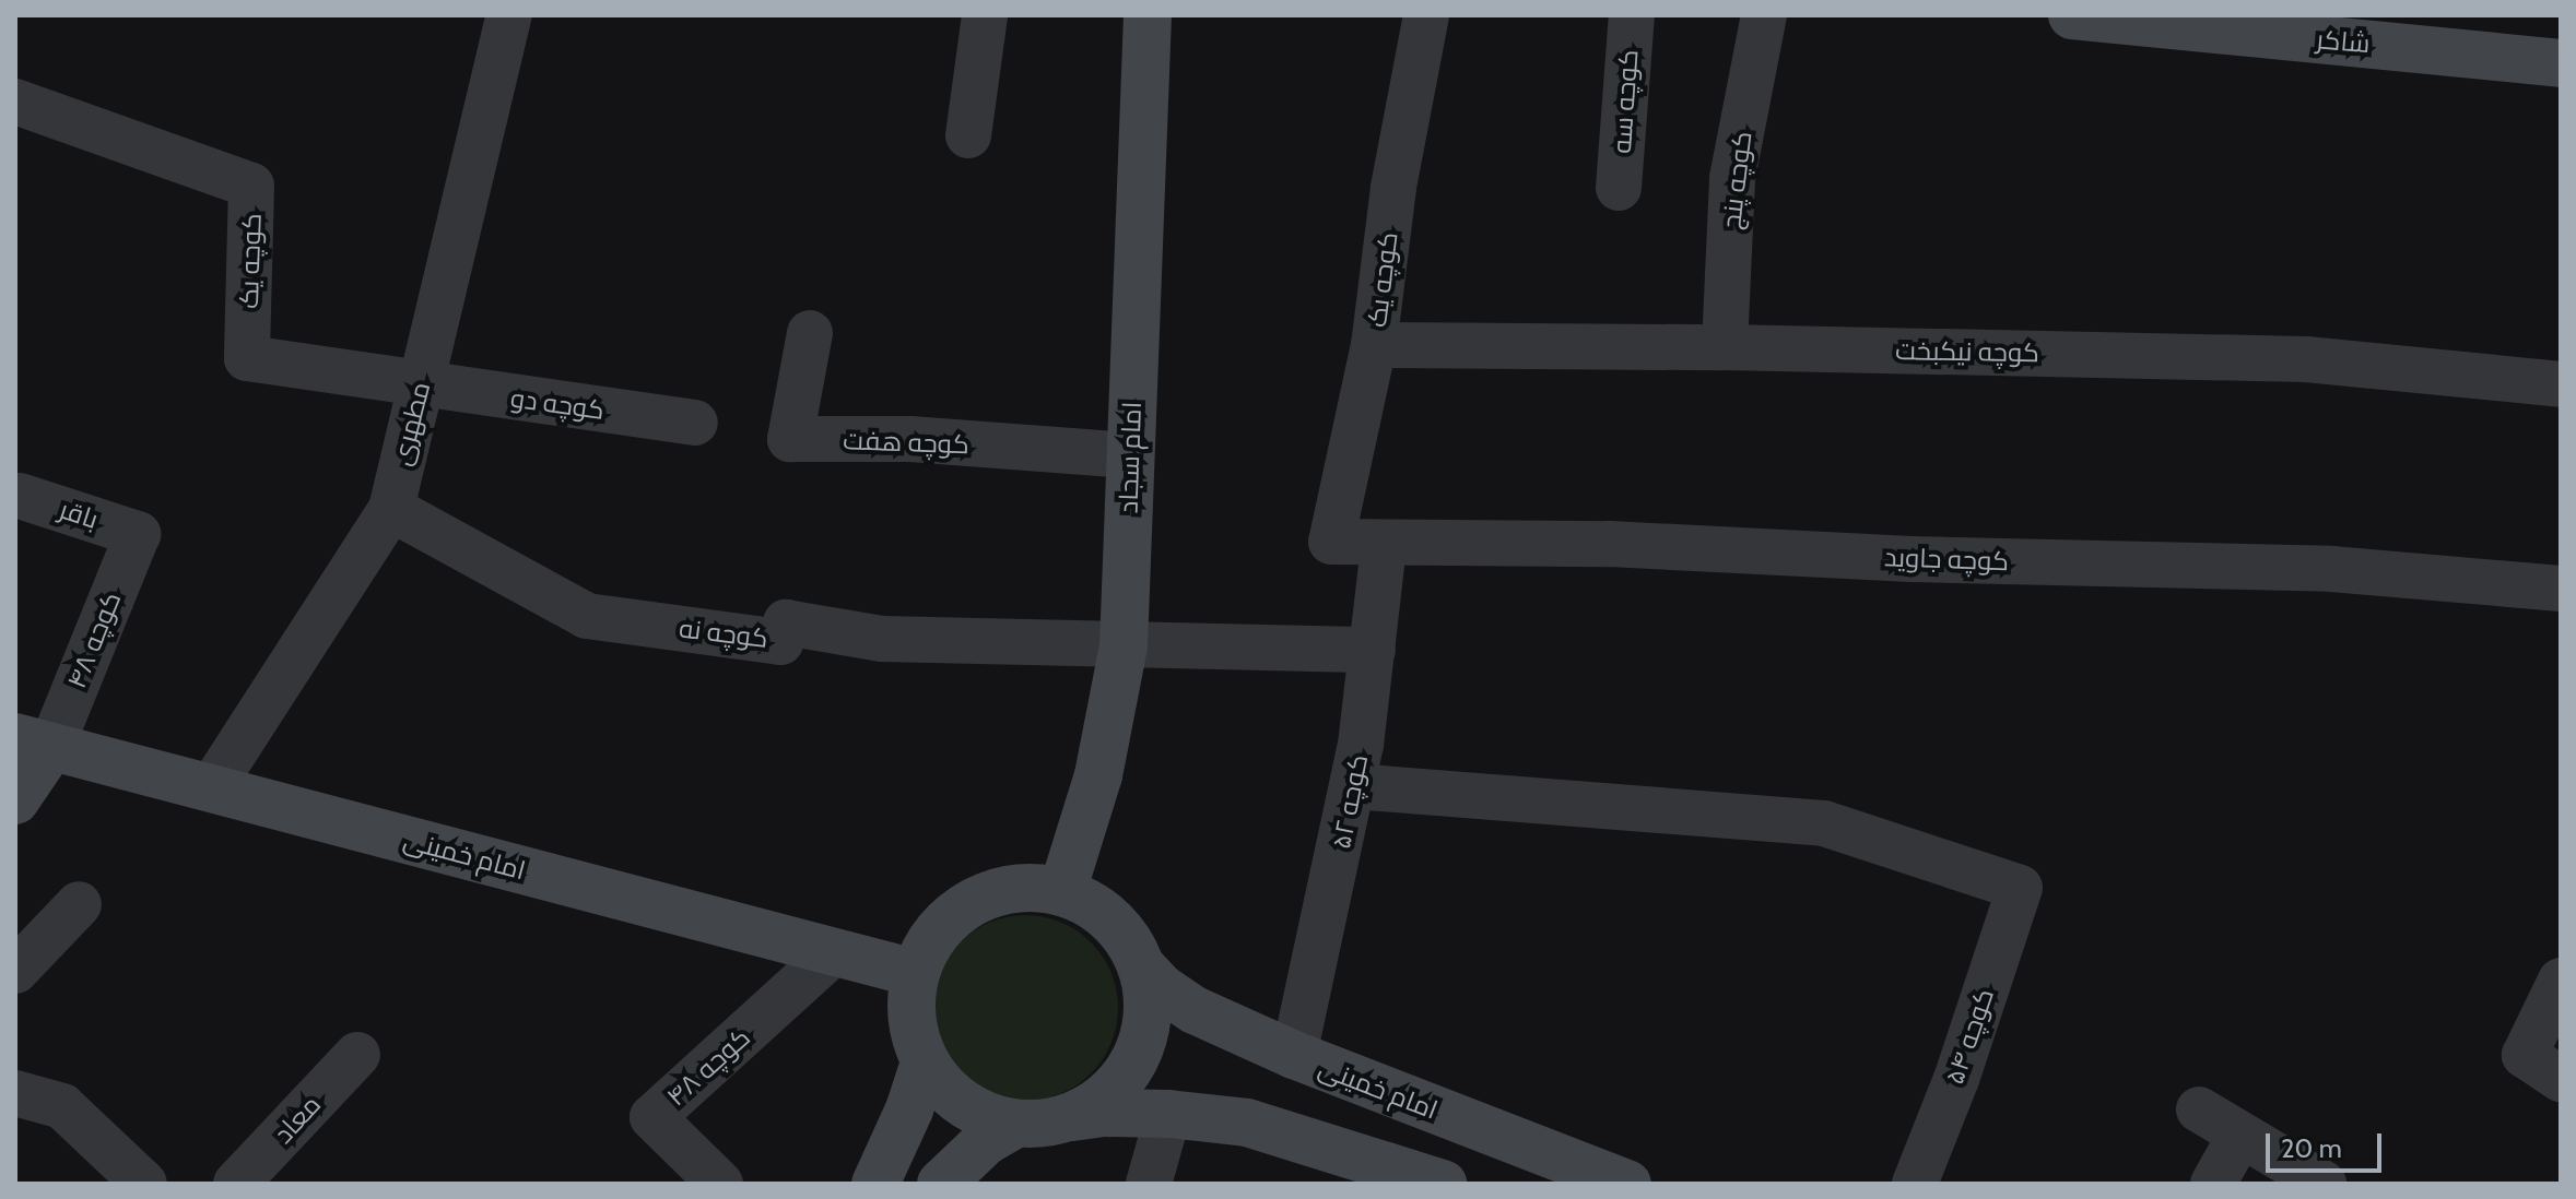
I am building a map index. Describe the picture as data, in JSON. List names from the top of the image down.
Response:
{
  "streets": {
    "main road": ["شاکر", "امام سجاد", "امام خمینی"],
    "street": [
      "کوچه سه",
      "کوچه پنج",
      "کوچه یک",
      "کوچه نیکبخت",
      "کوچه دو",
      "مطهری",
      "کوچه هفت",
      "باقر",
      "کوچه جاوید",
      "کوچه نه",
      "کوچه ۴۸",
      "کوچه ۵۲",
      "کوچه ۵۴",
      "معاد"
    ]
  },
  "crossings": [
    ["کوچه پنج", "کوچه نیکبخت"],
    ["کوچه یک", "کوچه نیکبخت"],
    ["کوچه یک", "کوچه دو"],
    ["کوچه یک", "مطهری"],
    ["کوچه یک", "کوچه جاوید"],
    ["کوچه دو", "مطهری"],
    ["مطهری", "کوچه نه"],
    ["مطهری", "امام خمینی"],
    ["کوچه هفت", "امام سجاد"],
    ["امام سجاد", "کوچه نه"],
    ["امام سجاد", "امام خمینی"],
    ["باقر", "کوچه ۴۸"],
    ["کوچه جاوید", "کوچه ۵۲"],
    ["کوچه ۴۸", "امام خمینی"],
    ["کوچه ۵۲", "امام خمینی"],
    ["کوچه ۵۲", "کوچه ۵۴"]
  ],
  "scale_bar": "20 m"
}
